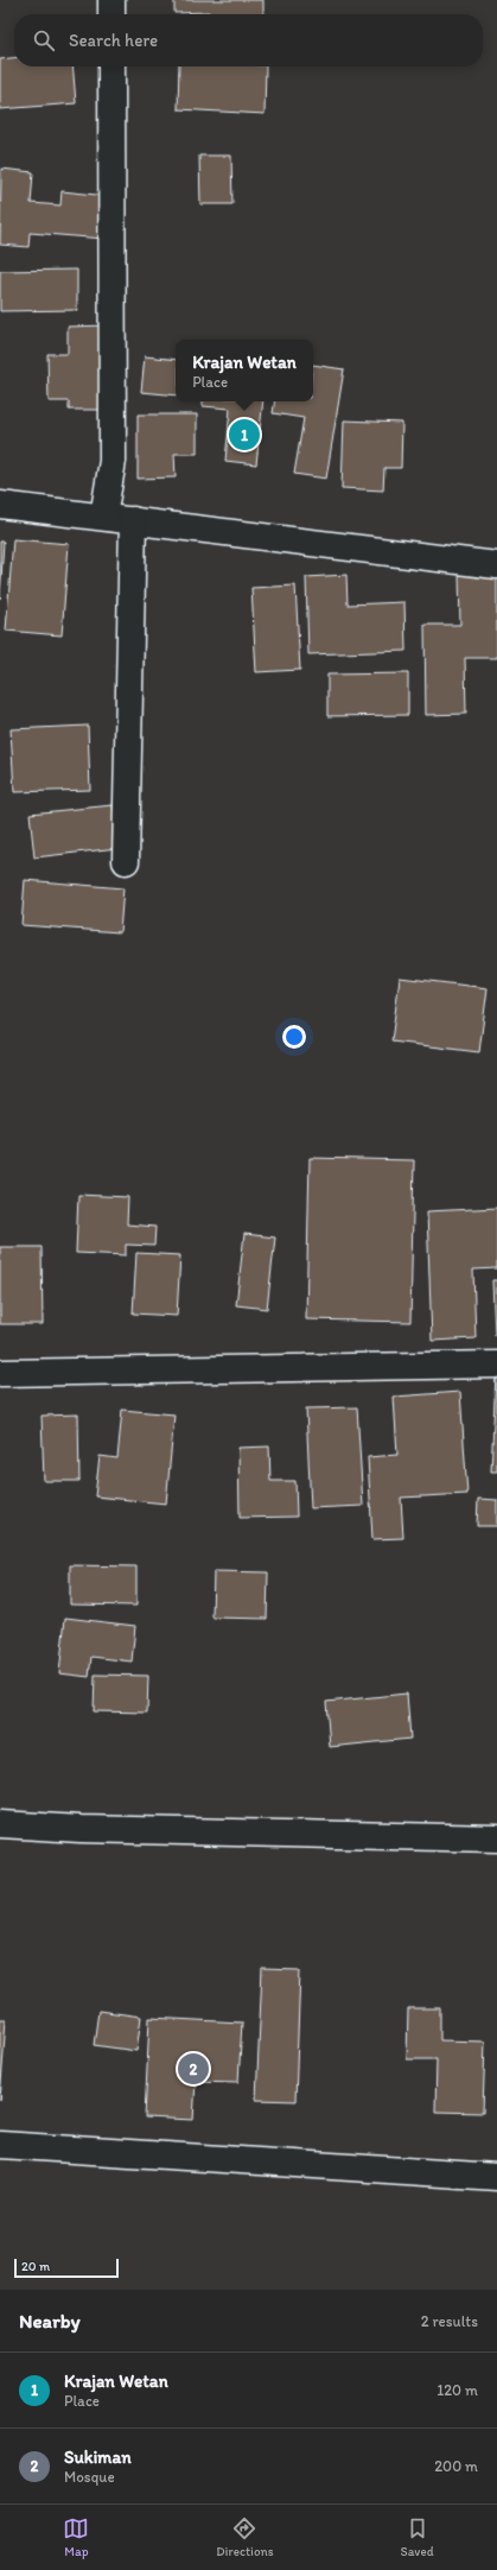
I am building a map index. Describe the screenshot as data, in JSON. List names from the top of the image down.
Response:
{
  "scale_bar": "20 m",
  "page": {
    "search": "Search here",
    "popup": ["Krajan Wetan", "Place"],
    "pins": ["1", "2"],
    "scale": "20 m",
    "heading": ["Nearby", "2 results"],
    "list": [
      {
        "mark": "1",
        "name": "Krajan Wetan",
        "note": "Place",
        "value": "120 m"
      },
      {
        "mark": "2",
        "name": "Sukiman",
        "note": "Mosque",
        "value": "200 m"
      }
    ],
    "nav": ["Map", "Directions", "Saved"]
  }
}
